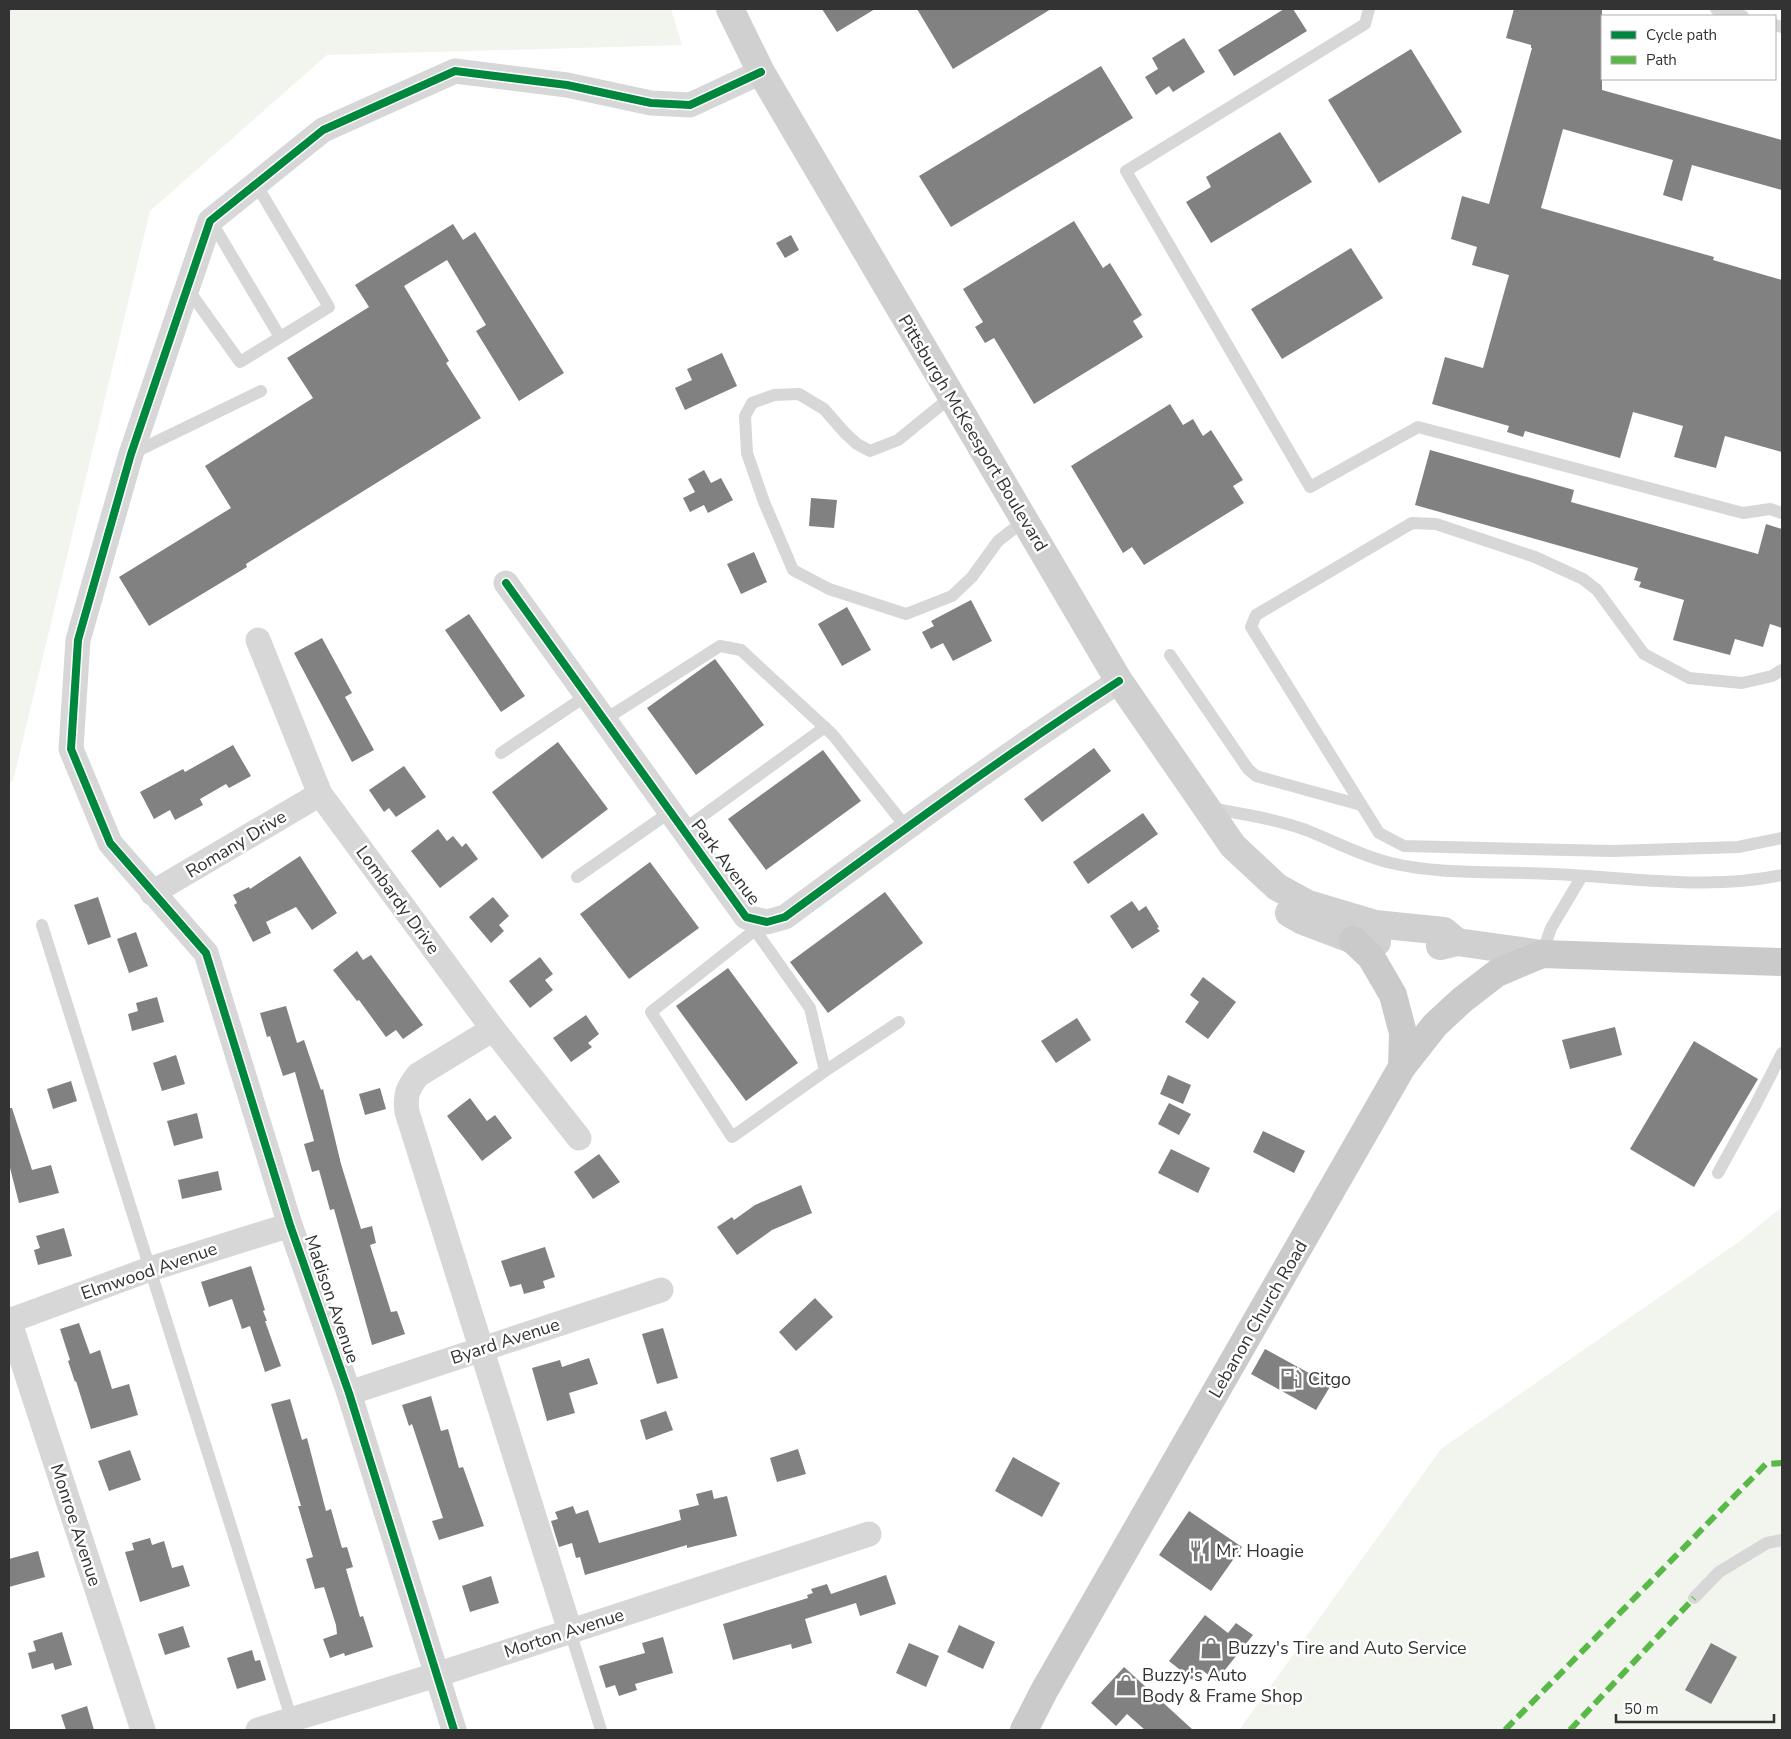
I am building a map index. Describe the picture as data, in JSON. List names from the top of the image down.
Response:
{
  "streets": {
    "main road": ["Pittsburgh McKeesport Boulevard", "Lebanon Church Road"],
    "street": [
      "Romany Drive",
      "Park Avenue",
      "Lombardy Drive",
      "Elmwood Avenue",
      "Madison Avenue",
      "Byard Avenue",
      "Monroe Avenue",
      "Morton Avenue"
    ]
  },
  "crossings": [
    ["Pittsburgh McKeesport Boulevard", "Park Avenue"],
    ["Pittsburgh McKeesport Boulevard", "Lebanon Church Road"],
    ["Romany Drive", "Lombardy Drive"],
    ["Romany Drive", "Madison Avenue"],
    ["Elmwood Avenue", "Madison Avenue"],
    ["Elmwood Avenue", "Monroe Avenue"],
    ["Madison Avenue", "Byard Avenue"],
    ["Madison Avenue", "Morton Avenue"]
  ],
  "places": {
    "fuel station": ["Citgo"],
    "restaurant": ["Mr. Hoagie"],
    "shop": ["Buzzy's Tire and Auto Service", "Buzzy's Auto Body & Frame Shop"]
  },
  "legend": ["Cycle path", "Path"],
  "scale_bar": "50 m"
}
